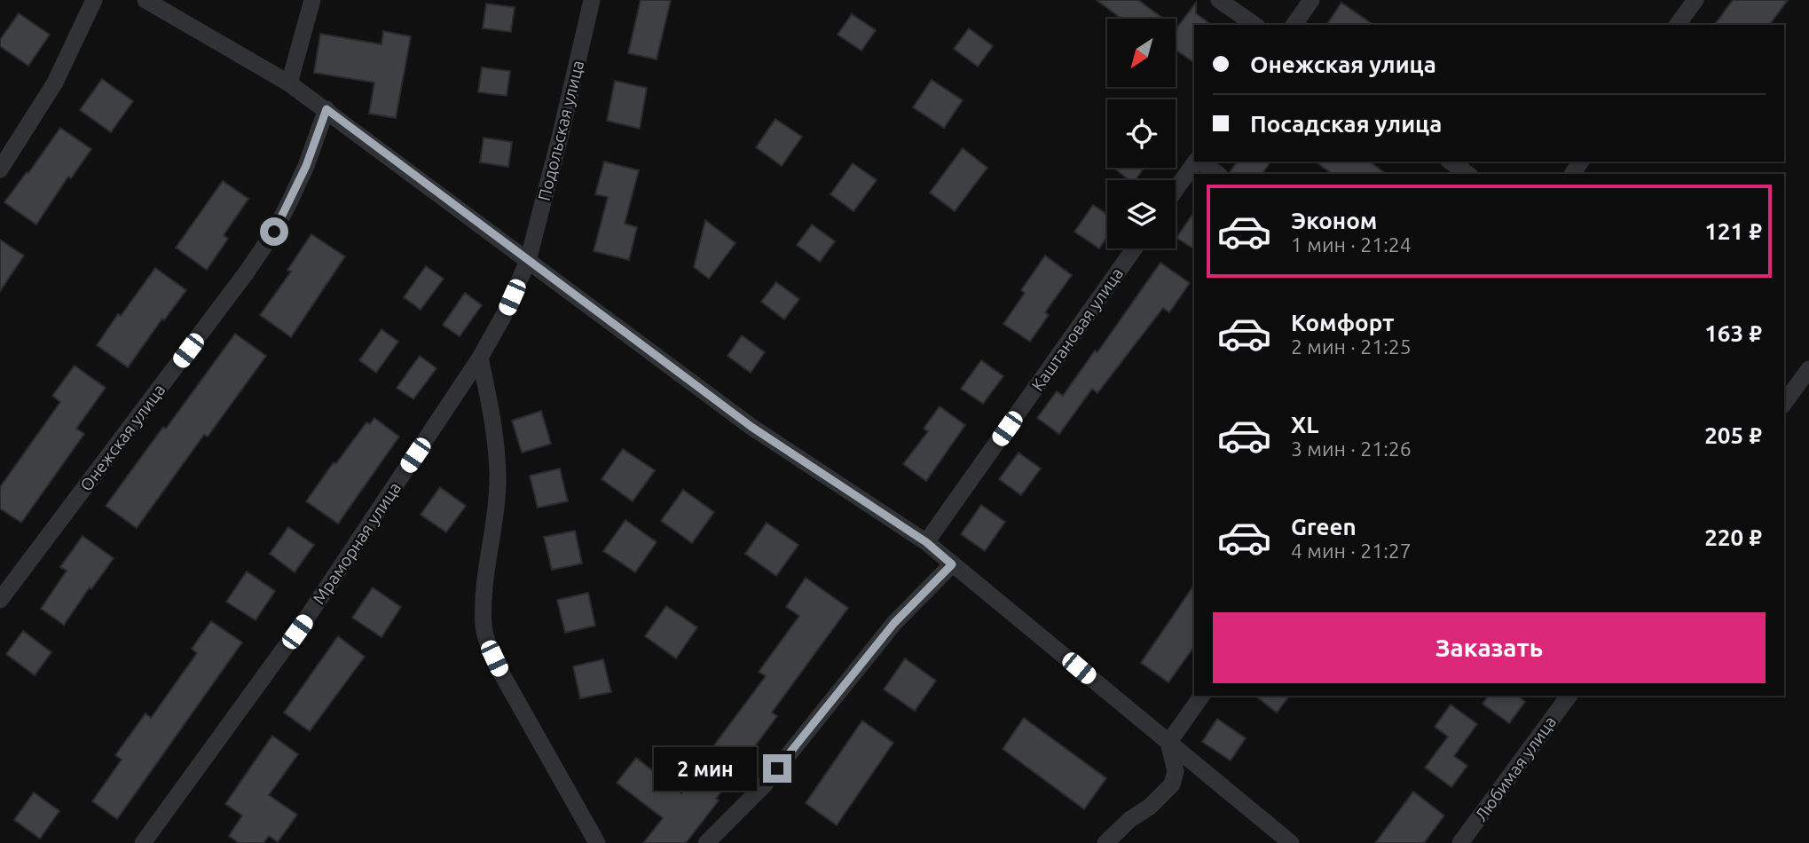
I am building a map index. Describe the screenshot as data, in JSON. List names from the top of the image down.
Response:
{
  "streets": {
    "street": [
      "Подольская улица",
      "Каштановая улица",
      "Онежская улица",
      "Мраморная улица",
      "Любимая улица"
    ]
  },
  "crossings": [
    ["Подольская улица", "Мраморная улица"]
  ],
  "north": "bottom left",
  "page": {
    "banner": ["Онежская улица", "Посадская улица"],
    "list": [
      {
        "name": "Эконом",
        "note": "1 мин · 21:24",
        "value": "121 ₽"
      },
      {
        "name": "Комфорт",
        "note": "2 мин · 21:25",
        "value": "163 ₽"
      },
      {
        "name": "XL",
        "note": "3 мин · 21:26",
        "value": "205 ₽"
      },
      {
        "name": "Green",
        "note": "4 мин · 21:27",
        "value": "220 ₽"
      }
    ],
    "buttons": "Заказать",
    "bubble": "2 мин"
  }
}
